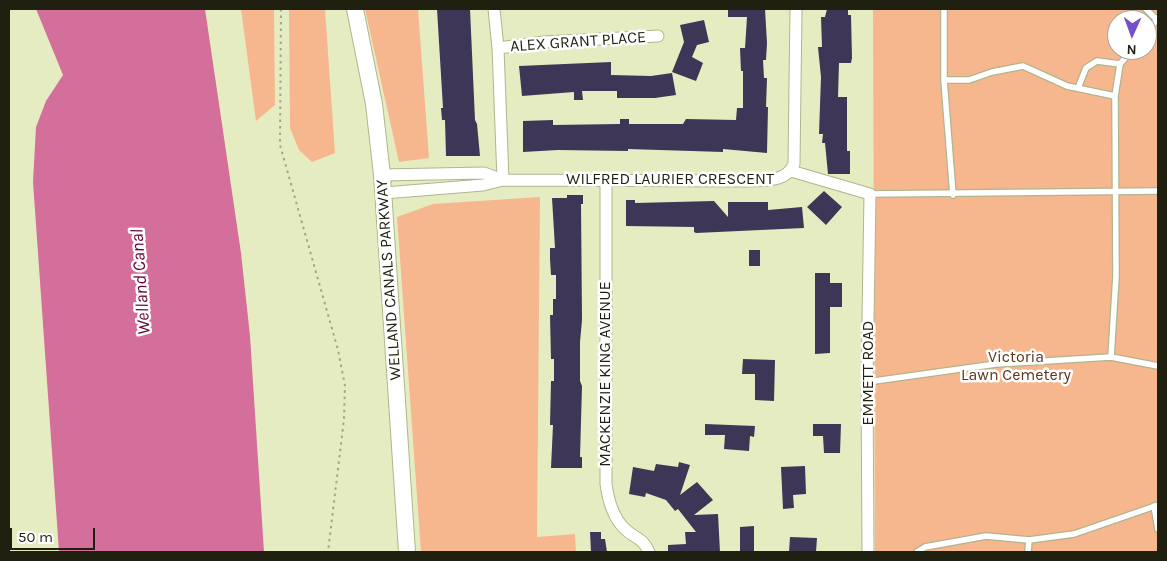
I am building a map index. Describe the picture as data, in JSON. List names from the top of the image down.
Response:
{
  "streets": {
    "main road": ["WELLAND CANALS PARKWAY"],
    "street": [
      "ALEX GRANT PLACE",
      "WILFRED LAURIER CRESCENT",
      "EMMETT ROAD",
      "MACKENZIE KING AVENUE"
    ]
  },
  "crossings": [
    ["WILFRED LAURIER CRESCENT", "WELLAND CANALS PARKWAY"],
    ["WILFRED LAURIER CRESCENT", "MACKENZIE KING AVENUE"]
  ],
  "water": ["Welland Canal"],
  "parks": ["Victoria Lawn Cemetery"],
  "scale_bar": "50 m",
  "north": "bottom"
}
